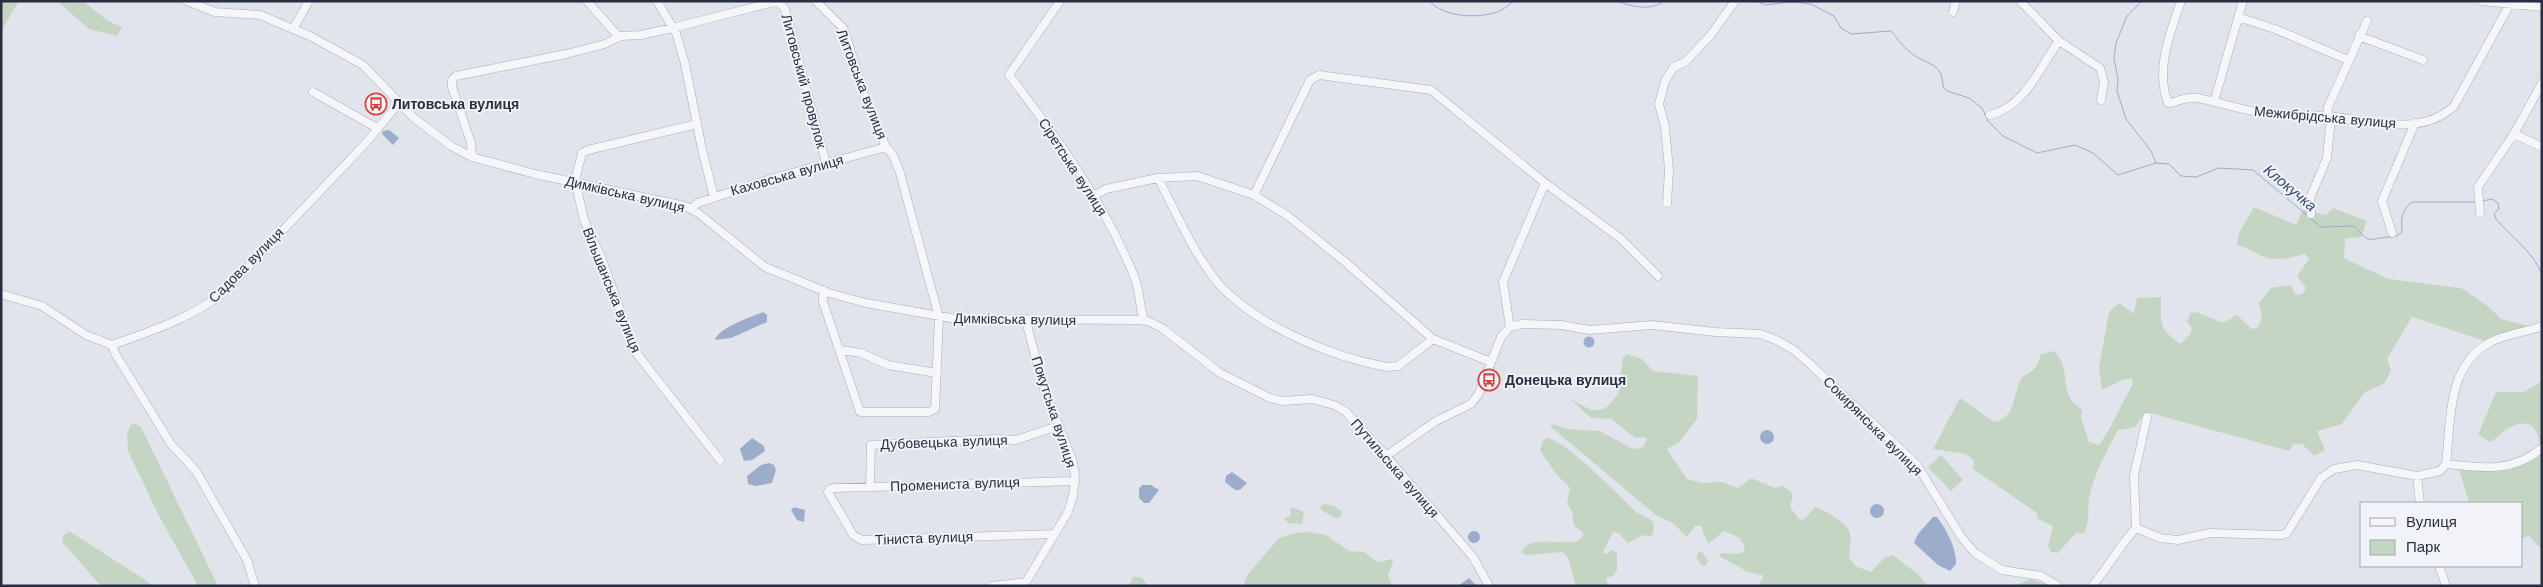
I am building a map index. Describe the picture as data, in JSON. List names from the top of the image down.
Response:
{
  "streets": {
    "street": [
      "Литовський провулок",
      "Литовська вулиця",
      "Межибрідська вулиця",
      "Сіретська вулиця",
      "Каховська вулиця",
      "Димківська вулиця",
      "Садова вулиця",
      "Вільшанська вулиця",
      "Покутська вулиця",
      "Сокирянська вулиця",
      "Дубовецька вулиця",
      "Путильська вулиця",
      "Промениста вулиця",
      "Тіниста вулиця"
    ]
  },
  "crossings": [
    ["Литовський провулок", "Каховська вулиця"],
    ["Литовська вулиця", "Каховська вулиця"],
    ["Литовська вулиця", "Димківська вулиця"],
    ["Сіретська вулиця", "Димківська вулиця"],
    ["Сіретська вулиця", "Путильська вулиця"],
    ["Каховська вулиця", "Димківська вулиця"],
    ["Димківська вулиця", "Садова вулиця"],
    ["Димківська вулиця", "Вільшанська вулиця"],
    ["Димківська вулиця", "Покутська вулиця"],
    ["Димківська вулиця", "Путильська вулиця"],
    ["Покутська вулиця", "Дубовецька вулиця"],
    ["Покутська вулиця", "Промениста вулиця"],
    ["Покутська вулиця", "Тіниста вулиця"],
    ["Дубовецька вулиця", "Промениста вулиця"],
    ["Промениста вулиця", "Тіниста вулиця"]
  ],
  "water": ["Клокучка"],
  "places": {
    "bus stop": ["Литовська вулиця", "Донецька вулиця"]
  },
  "legend": ["Вулиця", "Парк"]
}
